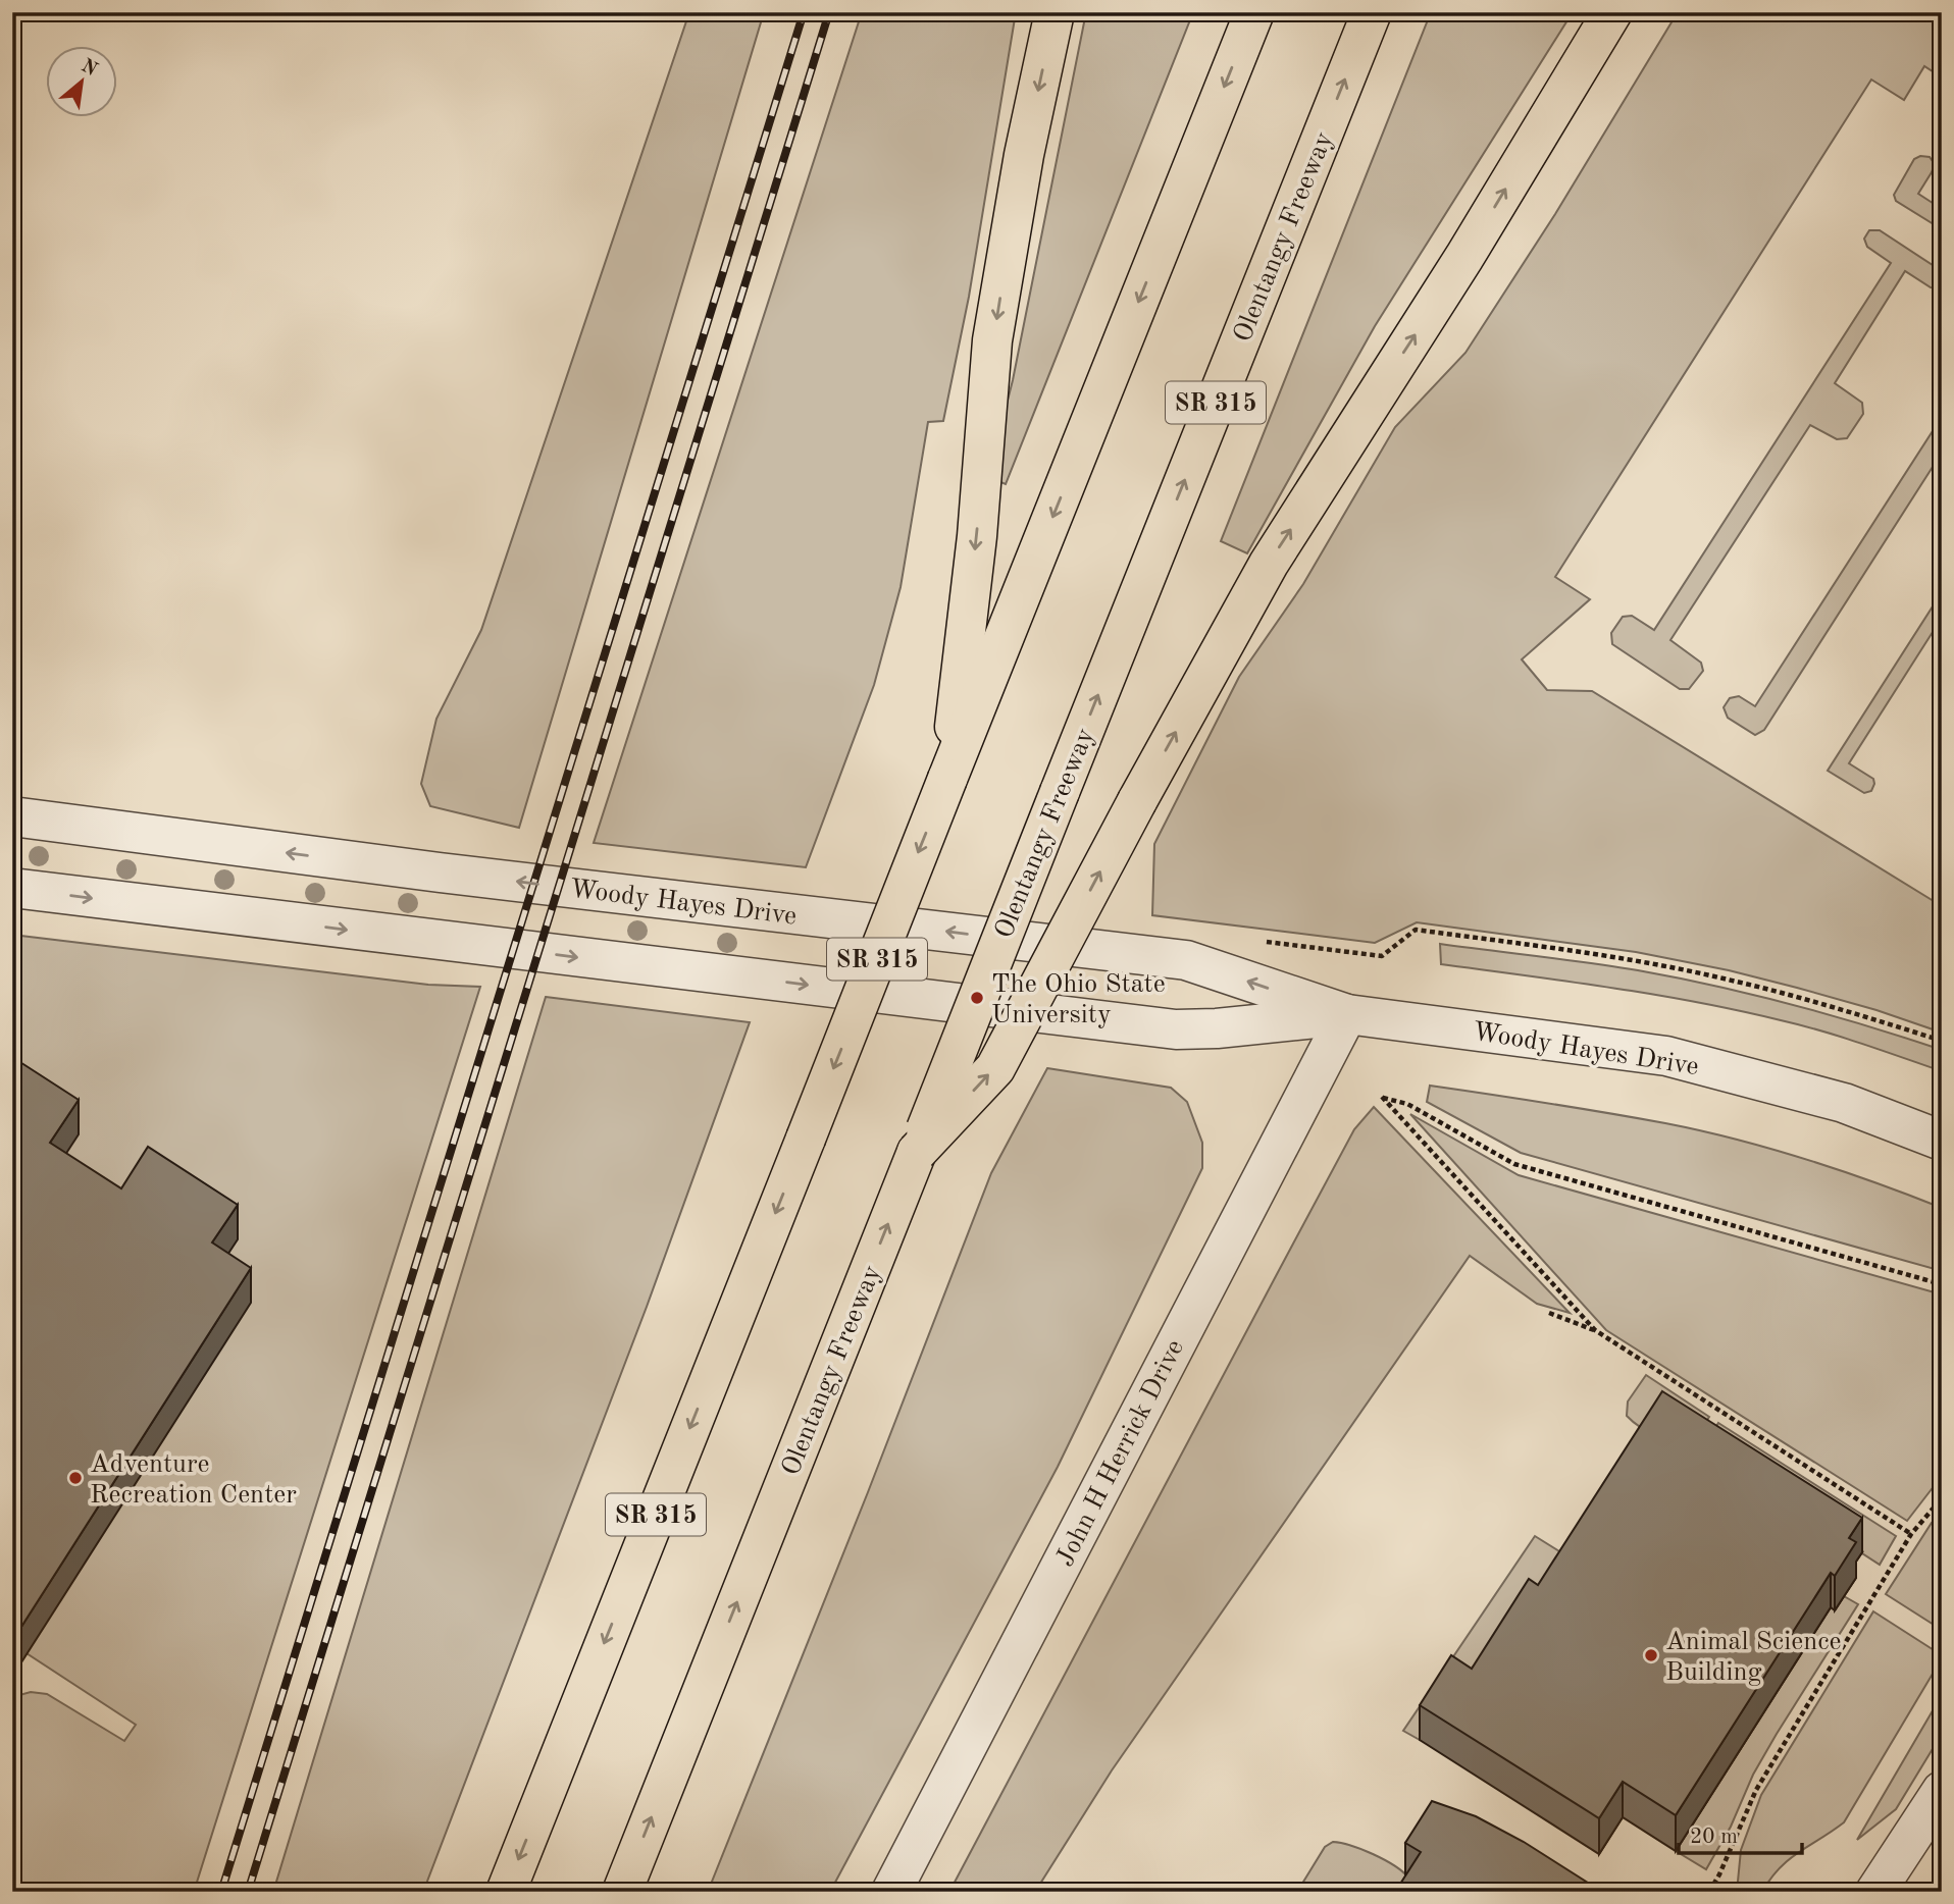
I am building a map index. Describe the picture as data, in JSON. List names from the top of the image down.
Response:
{
  "streets": {
    "highway": ["Olentangy Freeway", "SR 315"],
    "street": ["Woody Hayes Drive", "John H Herrick Drive"]
  },
  "crossings": [
    ["Woody Hayes Drive", "John H Herrick Drive"]
  ],
  "places": ["The Ohio State University", "Adventure Recreation Center", "Animal Science Building"],
  "scale_bar": "20 m",
  "north": "top right"
}
